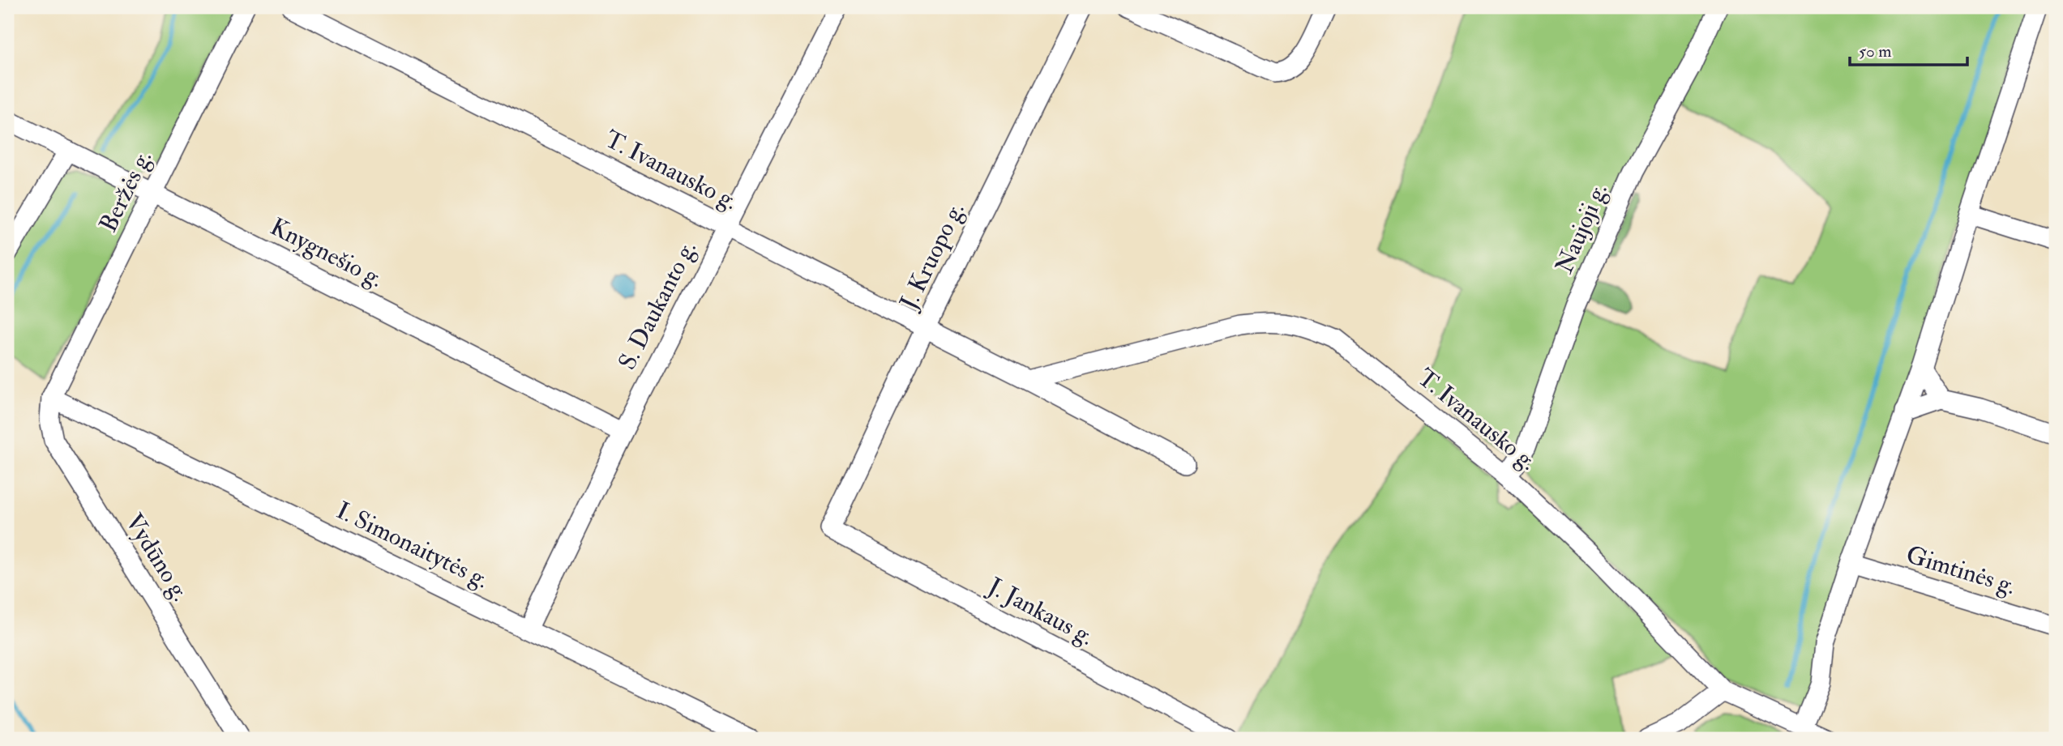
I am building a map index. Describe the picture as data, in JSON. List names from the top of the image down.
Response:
{
  "streets": {
    "street": [
      "T. Ivanausko g.",
      "Beržės g.",
      "Naujoji g.",
      "Knygnešio g.",
      "J. Kruopo g.",
      "S. Daukanto g.",
      "I. Simonaitytės g.",
      "Vydūno g.",
      "Gimtinės g.",
      "J. Jankaus g."
    ]
  },
  "crossings": [
    ["T. Ivanausko g.", "Naujoji g."],
    ["T. Ivanausko g.", "J. Kruopo g."],
    ["T. Ivanausko g.", "S. Daukanto g."],
    ["Beržės g.", "Knygnešio g."],
    ["Beržės g.", "I. Simonaitytės g."],
    ["Beržės g.", "Vydūno g."],
    ["Knygnešio g.", "S. Daukanto g."],
    ["J. Kruopo g.", "J. Jankaus g."],
    ["S. Daukanto g.", "I. Simonaitytės g."],
    ["I. Simonaitytės g.", "Vydūno g."]
  ],
  "scale_bar": "50 m"
}
